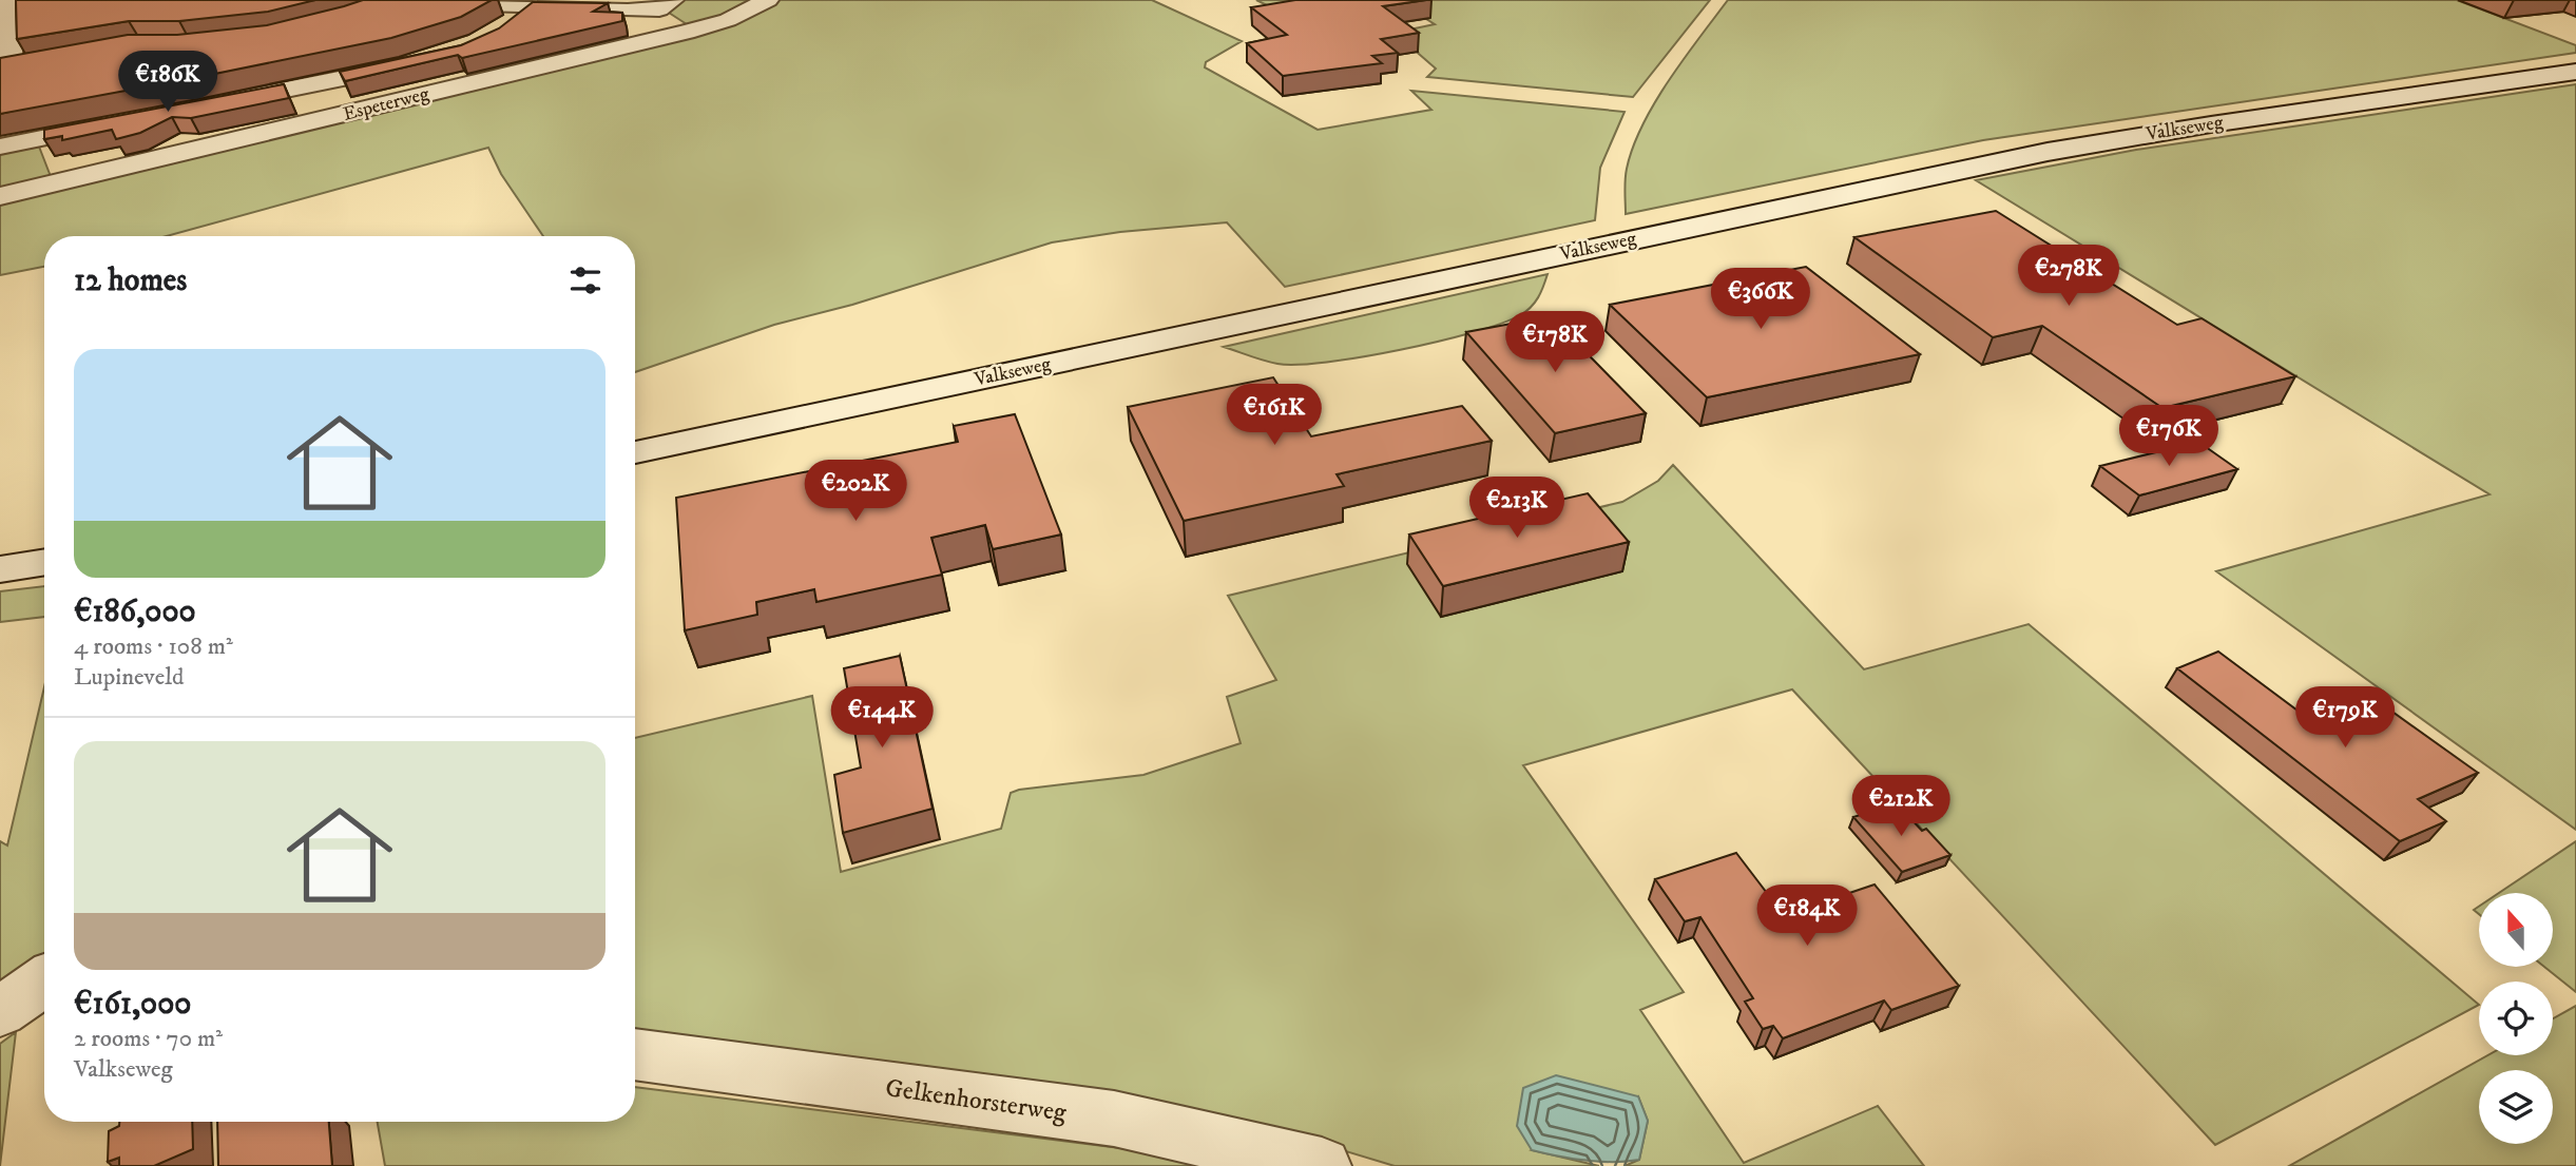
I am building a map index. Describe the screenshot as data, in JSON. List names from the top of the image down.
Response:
{
  "streets": {
    "street": ["Espeterweg", "Valkseweg", "Gelkenhorsterweg"]
  },
  "north": "top",
  "page": {
    "price": [
      "€186K",
      "€278K",
      "€366K",
      "€178K",
      "€161K",
      "€176K",
      "€202K",
      "€213K",
      "€144K",
      "€179K",
      "€212K",
      "€184K"
    ],
    "heading": "12 homes",
    "list": [
      {
        "name": "€186,000",
        "note": "4 rooms · 108 m² · Lupineveld"
      },
      {
        "name": "€161,000",
        "note": "2 rooms · 70 m² · Valkseweg"
      }
    ]
  }
}
